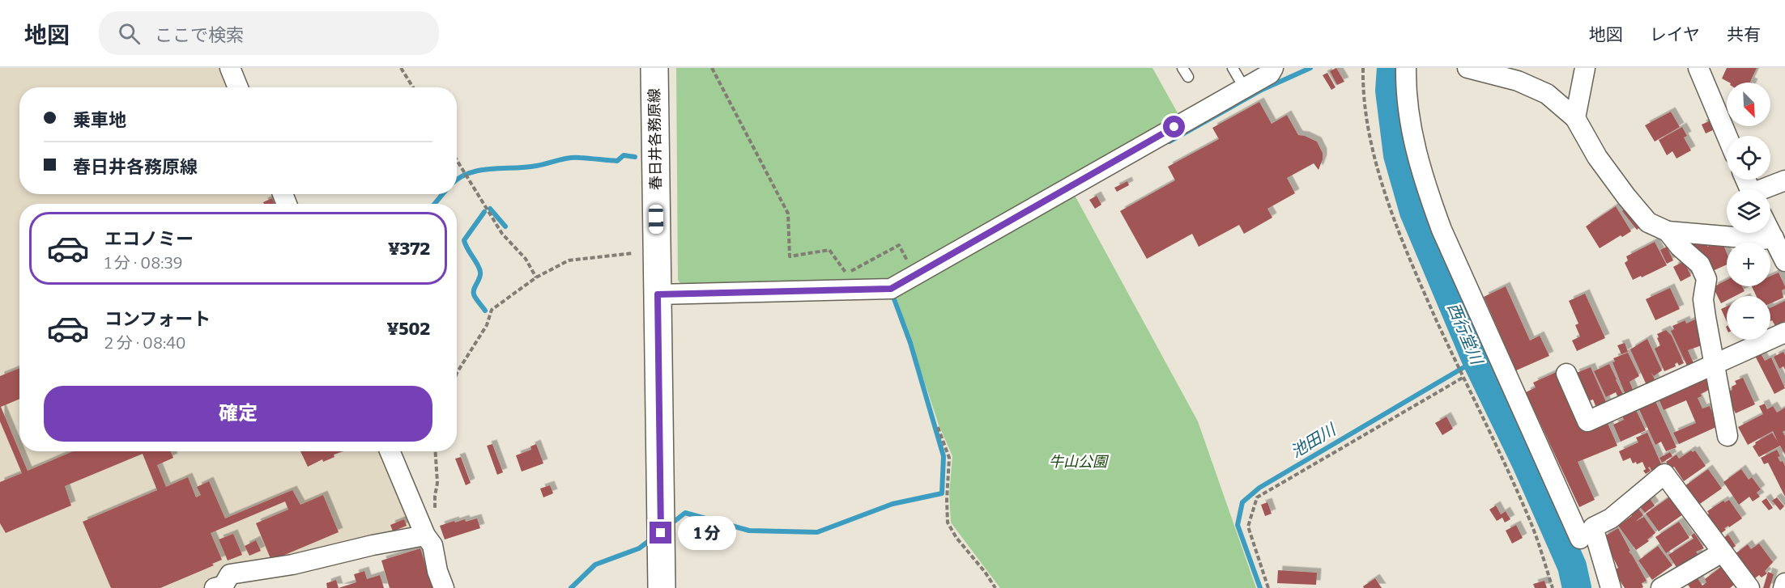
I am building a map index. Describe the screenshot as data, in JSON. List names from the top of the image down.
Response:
{
  "streets": {
    "main road": ["春日井各務原線"]
  },
  "water": ["西行堂川", "池田川"],
  "parks": ["牛山公園"],
  "north": "bottom right",
  "page": {
    "header": "地図",
    "search": "ここで検索",
    "nav": ["地図", "レイヤ", "共有"],
    "map_buttons": ["+", "−"],
    "banner": ["乗車地", "春日井各務原線"],
    "list": [
      {
        "name": "エコノミー",
        "note": "1 分 · 08:39",
        "value": "¥372"
      },
      {
        "name": "コンフォート",
        "note": "2 分 · 08:40",
        "value": "¥502"
      }
    ],
    "buttons": "確定",
    "bubble": "1 分"
  }
}
